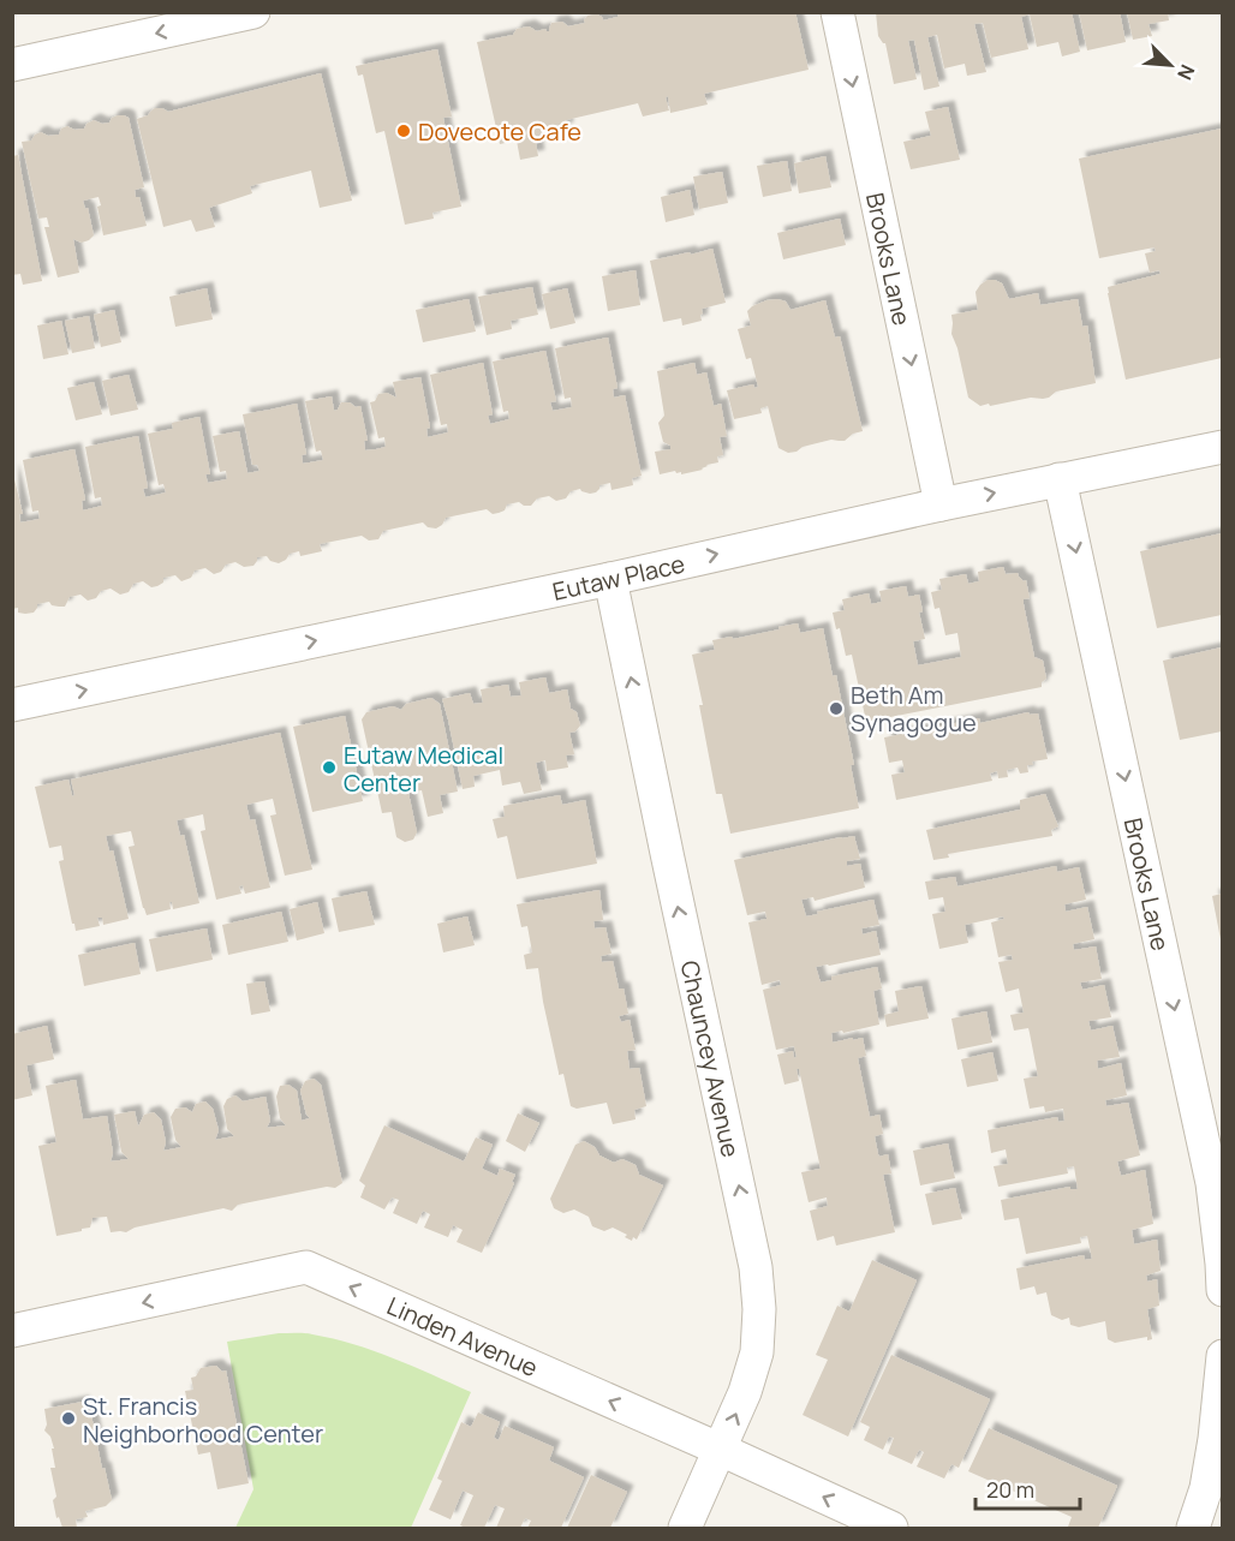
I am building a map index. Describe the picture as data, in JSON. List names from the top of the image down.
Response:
{
  "streets": {
    "street": [
      "Brooks Lane",
      "Eutaw Place",
      "Chauncey Avenue",
      "Linden Avenue"
    ]
  },
  "crossings": [
    ["Brooks Lane", "Eutaw Place"],
    ["Eutaw Place", "Chauncey Avenue"],
    ["Chauncey Avenue", "Linden Avenue"]
  ],
  "one_way": [
    "Brooks Lane",
    "Eutaw Place",
    "Chauncey Avenue",
    "Linden Avenue"
  ],
  "places": [
    "Dovecote Cafe",
    "Beth Am Synagogue",
    "Eutaw Medical Center",
    "St. Francis Neighborhood Center"
  ],
  "scale_bar": "20 m",
  "north": "bottom right"
}
